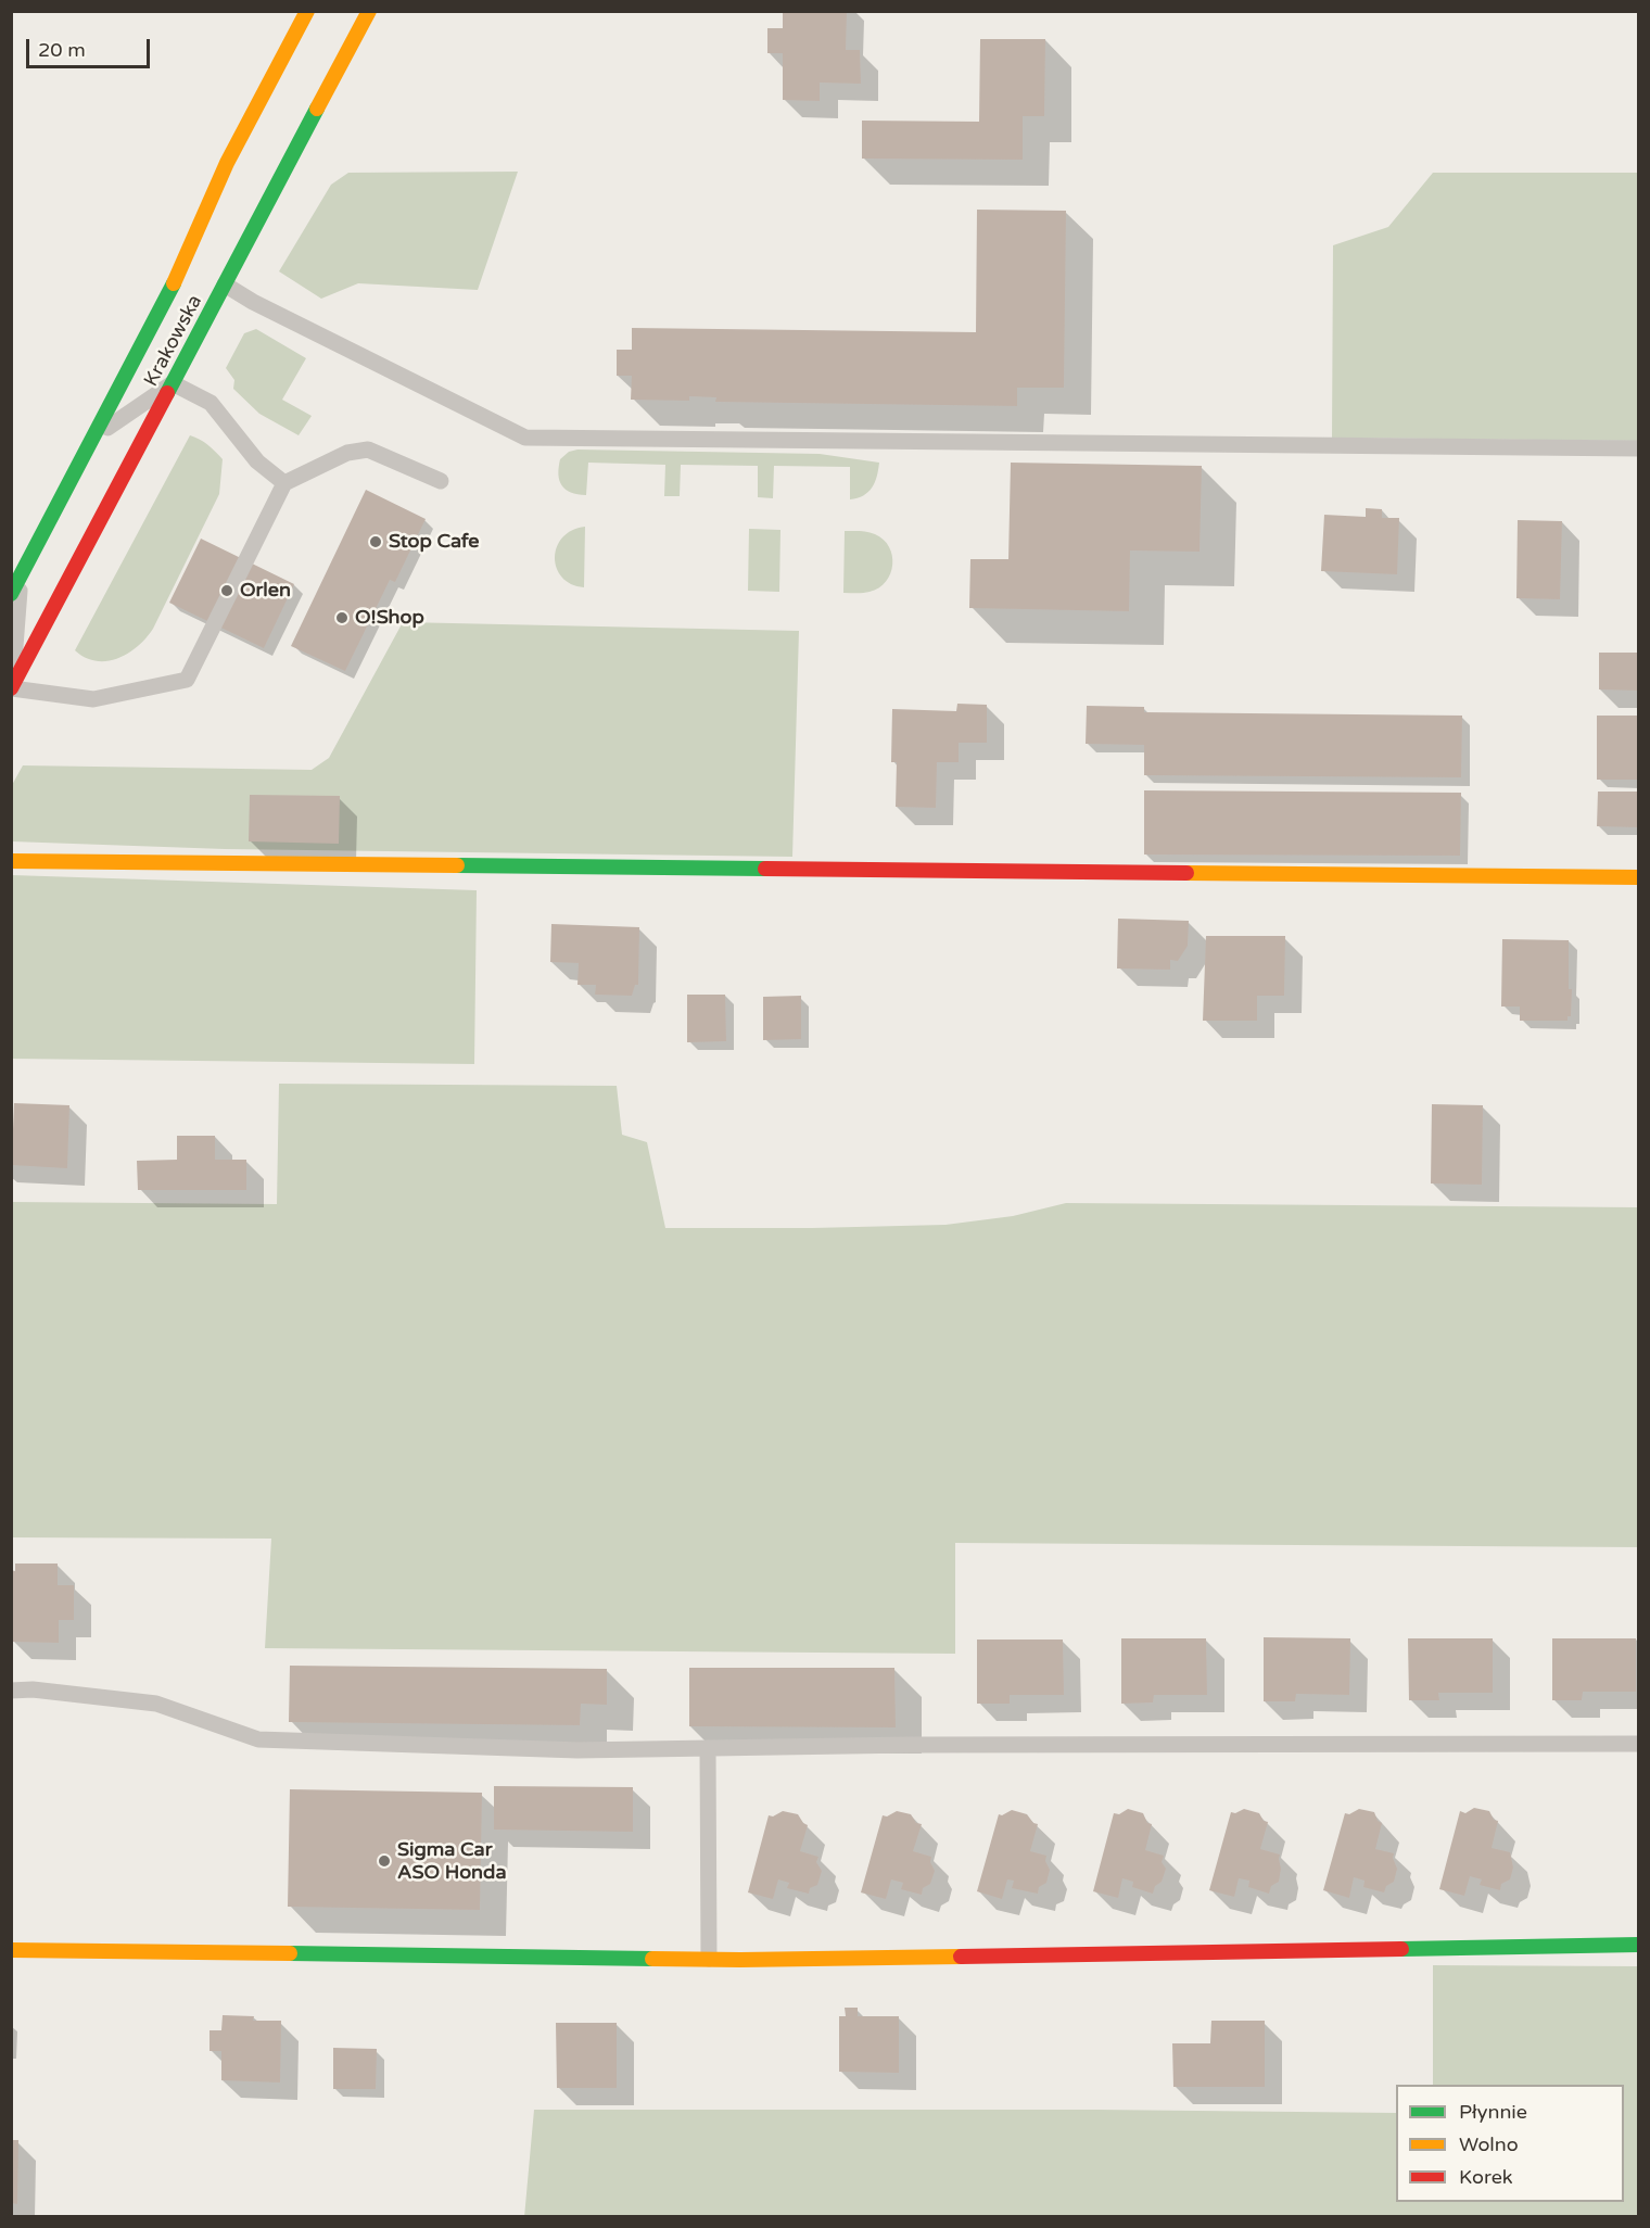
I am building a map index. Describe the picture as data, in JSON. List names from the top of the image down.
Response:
{
  "streets": {
    "street": ["Krakowska"]
  },
  "places": [
    "Stop Cafe",
    "Orlen",
    "O!Shop",
    "Sigma Car ASO Honda"
  ],
  "legend": ["Płynnie", "Wolno", "Korek"],
  "scale_bar": "20 m"
}
